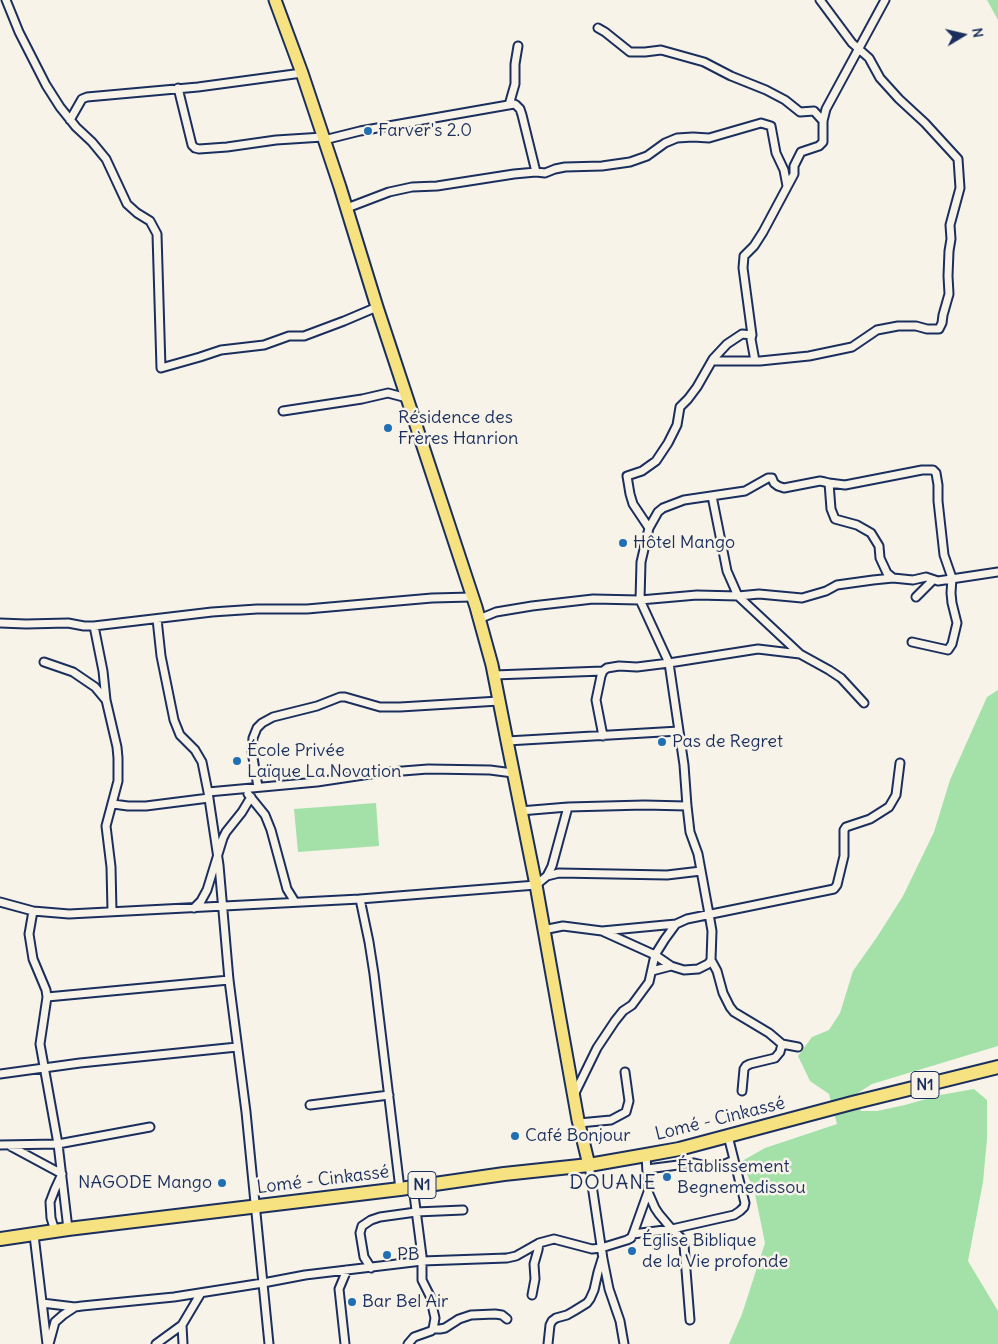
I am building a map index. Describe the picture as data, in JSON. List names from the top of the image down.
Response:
{
  "streets": {
    "highway": ["N1", "Lomé - Cinkassé"]
  },
  "districts": ["DOUANE"],
  "places": [
    "Farver's 2.0",
    "Résidence des Frères Hanrion",
    "Hôtel Mango",
    "Pas de Regret",
    "École Privée Laïque La Novation",
    "Café Bonjour",
    "Établissement Begnemedissou",
    "NAGODE Mango",
    "Église Biblique de la Vie profonde",
    "PB",
    "Bar Bel Air"
  ],
  "north": "right"
}
